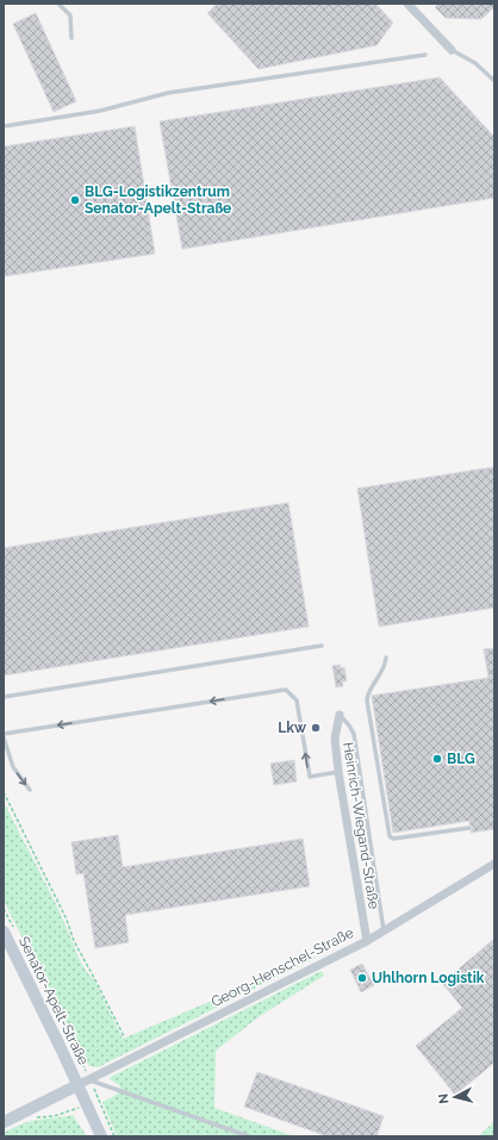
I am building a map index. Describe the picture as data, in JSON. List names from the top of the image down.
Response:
{
  "streets": {
    "street": ["Heinrich-Wiegand-Straße", "Georg-Henschel-Straße", "Senator-Apelt-Straße"]
  },
  "crossings": [
    ["Heinrich-Wiegand-Straße", "Georg-Henschel-Straße"],
    ["Georg-Henschel-Straße", "Senator-Apelt-Straße"]
  ],
  "places": [
    "BLG-Logistikzentrum Senator-Apelt-Straße",
    "Lkw",
    "BLG",
    "Uhlhorn Logistik"
  ],
  "north": "left"
}
